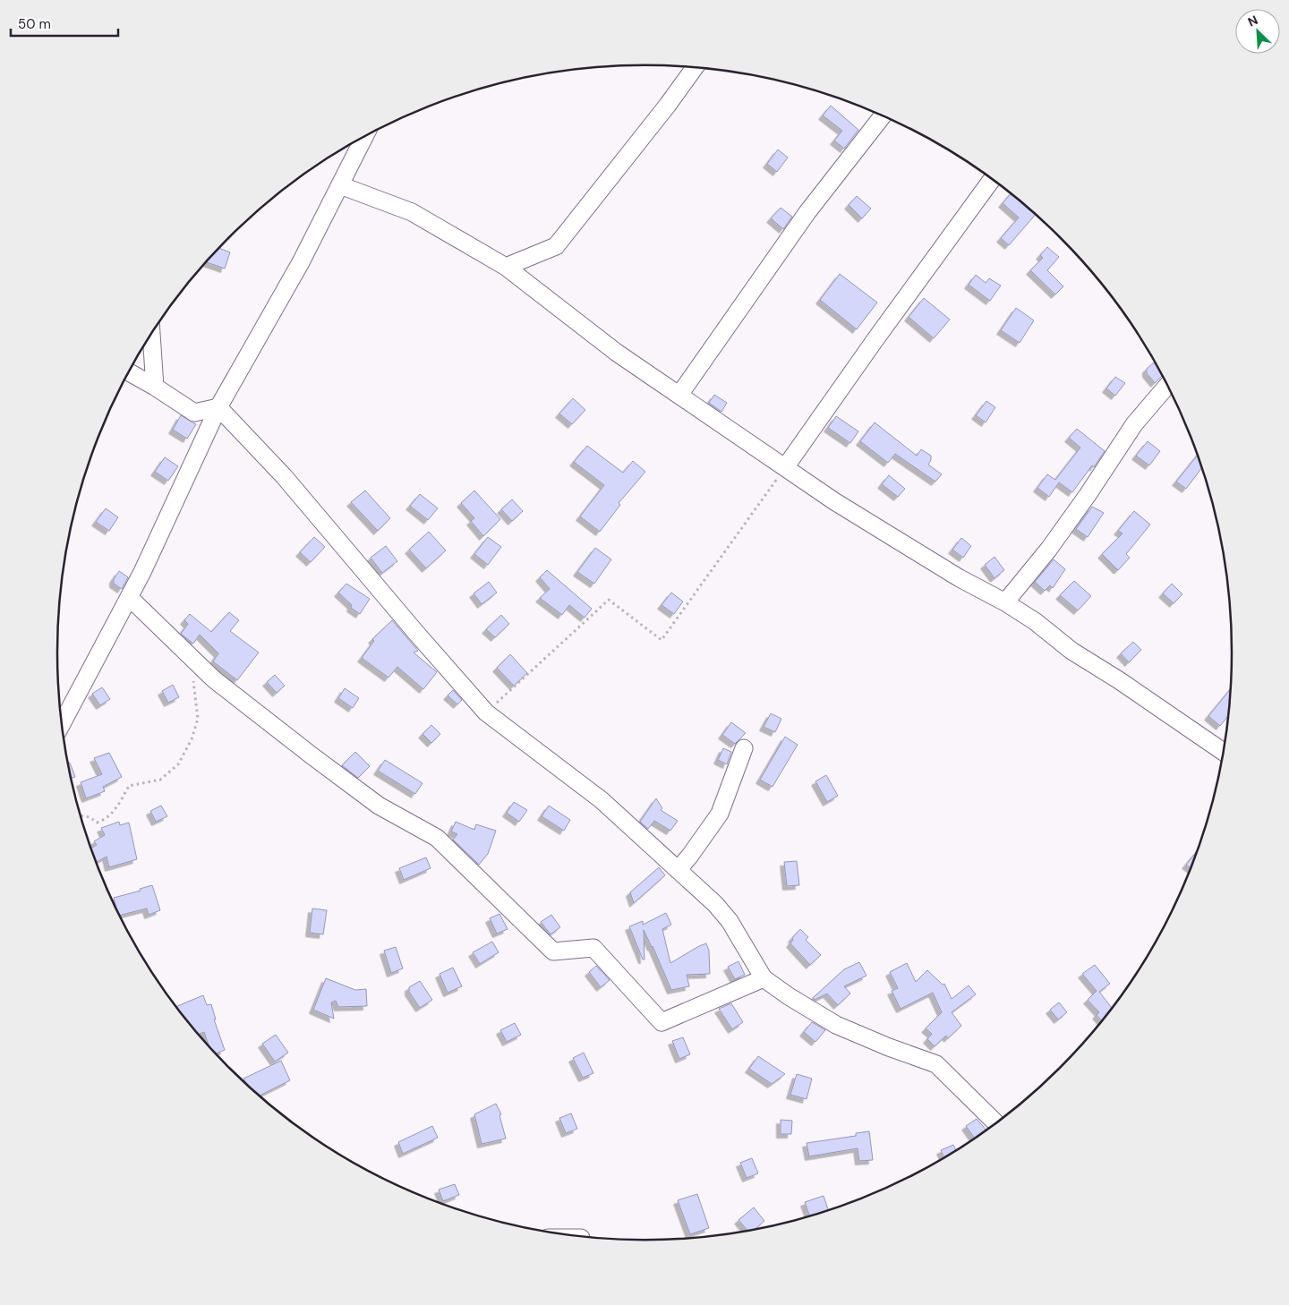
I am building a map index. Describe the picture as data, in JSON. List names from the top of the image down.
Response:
{
  "scale_bar": "50 m",
  "north": "top left"
}
